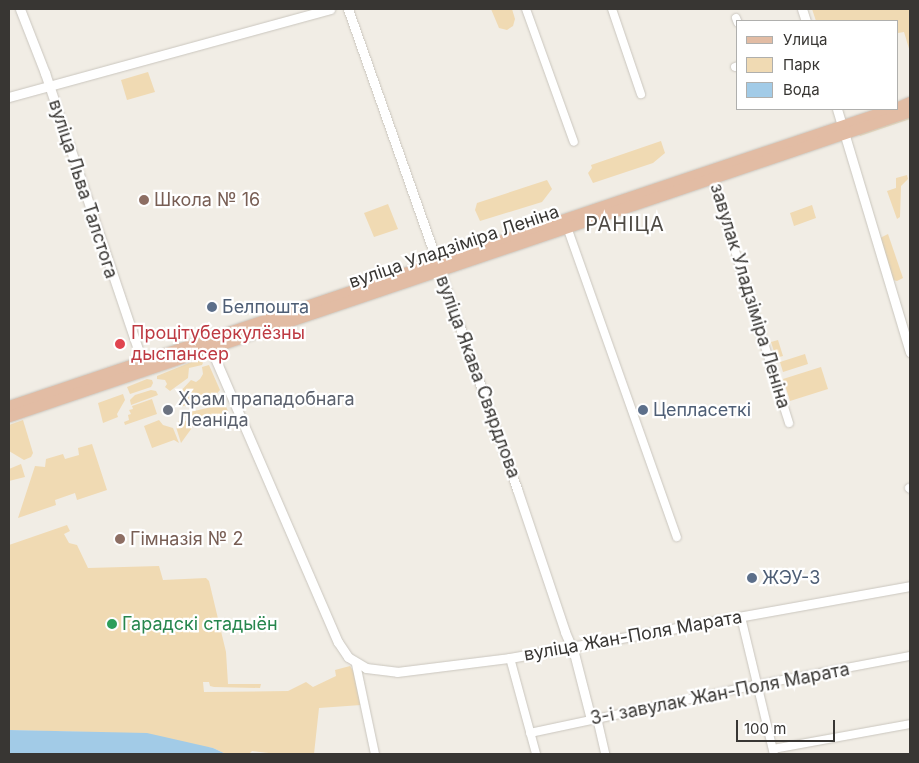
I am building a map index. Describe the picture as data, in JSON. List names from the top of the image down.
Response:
{
  "streets": {
    "main road": ["вуліца Уладзіміра Леніна"],
    "street": [
      "вуліца Льва Талстога",
      "завулак Уладзіміра Леніна",
      "вуліца Якава Свярдлова",
      "вуліца Жан-Поля Марата",
      "3-і завулак Жан-Поля Марата"
    ]
  },
  "crossings": [
    ["вуліца Льва Талстога", "вуліца Уладзіміра Леніна"],
    ["вуліца Уладзіміра Леніна", "завулак Уладзіміра Леніна"],
    ["вуліца Уладзіміра Леніна", "вуліца Якава Свярдлова"],
    ["вуліца Якава Свярдлова", "вуліца Жан-Поля Марата"],
    ["вуліца Якава Свярдлова", "3-і завулак Жан-Поля Марата"]
  ],
  "districts": ["РАНІЦА"],
  "places": [
    "Школа № 16",
    "Белпошта",
    "Процітуберкулёзны дыспансер",
    "Храм прападобнага Леаніда",
    "Цепласеткі",
    "Гімназія № 2",
    "ЖЭУ-3",
    "Гарадскі стадыён"
  ],
  "legend": ["Улица", "Парк", "Вода"],
  "scale_bar": "100 m"
}
